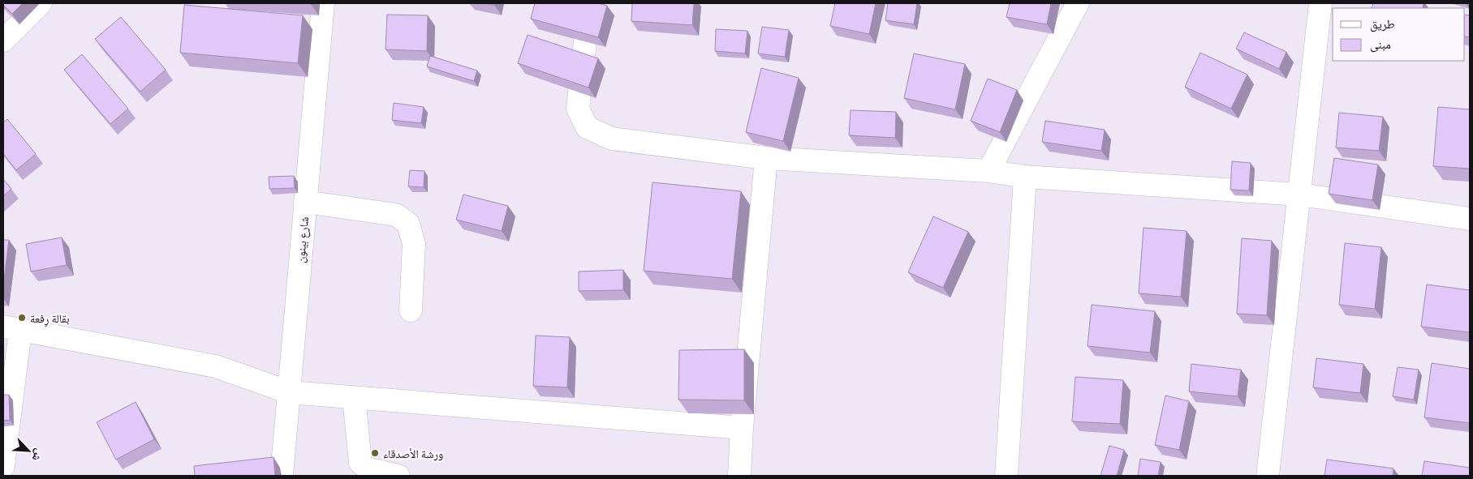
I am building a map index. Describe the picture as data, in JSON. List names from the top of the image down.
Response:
{
  "streets": {
    "street": ["شارع بينون"]
  },
  "places": ["بقالة رِفعة", "ورشة الأصدقاء"],
  "legend": ["طريق", "مبنى"],
  "north": "bottom right"
}
